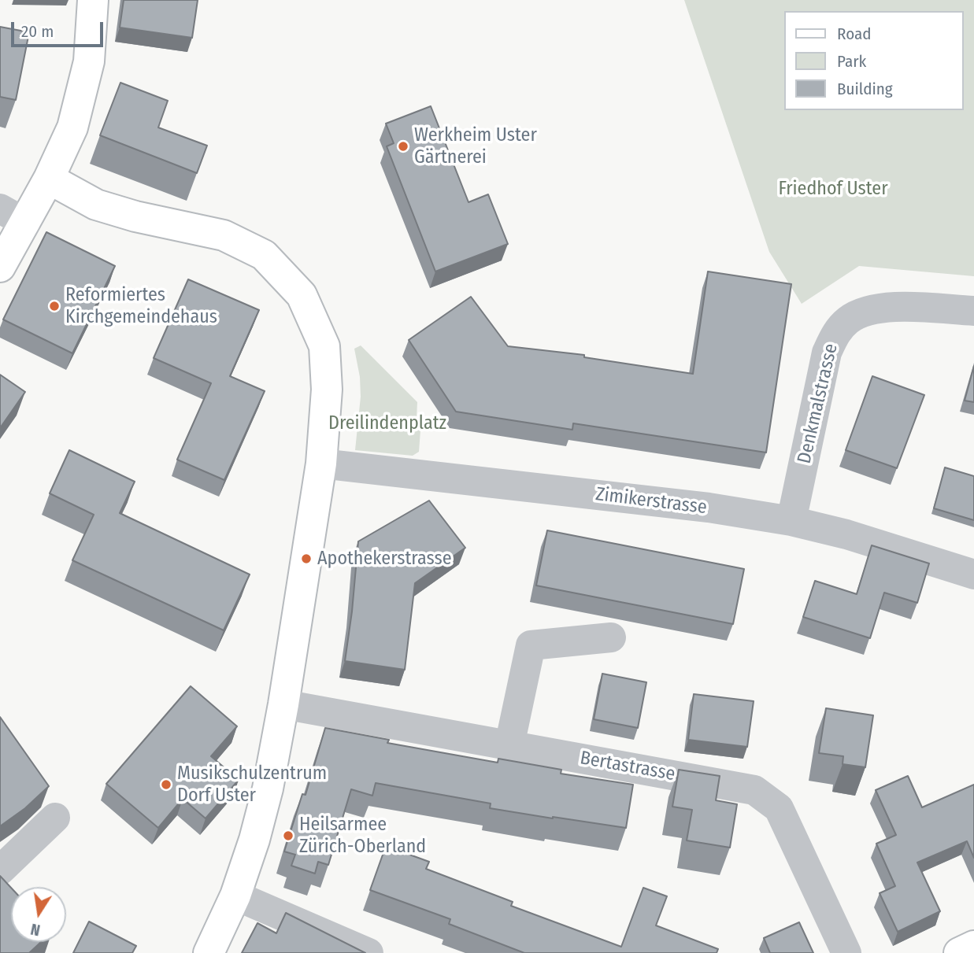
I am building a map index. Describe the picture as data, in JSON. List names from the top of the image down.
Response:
{
  "streets": {
    "street": ["Denkmalstrasse", "Zimikerstrasse", "Bertastrasse"]
  },
  "crossings": [
    ["Denkmalstrasse", "Zimikerstrasse"]
  ],
  "parks": ["Friedhof Uster", "Dreilindenplatz"],
  "places": [
    "Werkheim Uster Gärtnerei",
    "Reformiertes Kirchgemeindehaus",
    "Apothekerstrasse",
    "Musikschulzentrum Dorf Uster",
    "Heilsarmee Zürich-Oberland"
  ],
  "legend": ["Road", "Park", "Building"],
  "scale_bar": "20 m",
  "north": "bottom"
}
